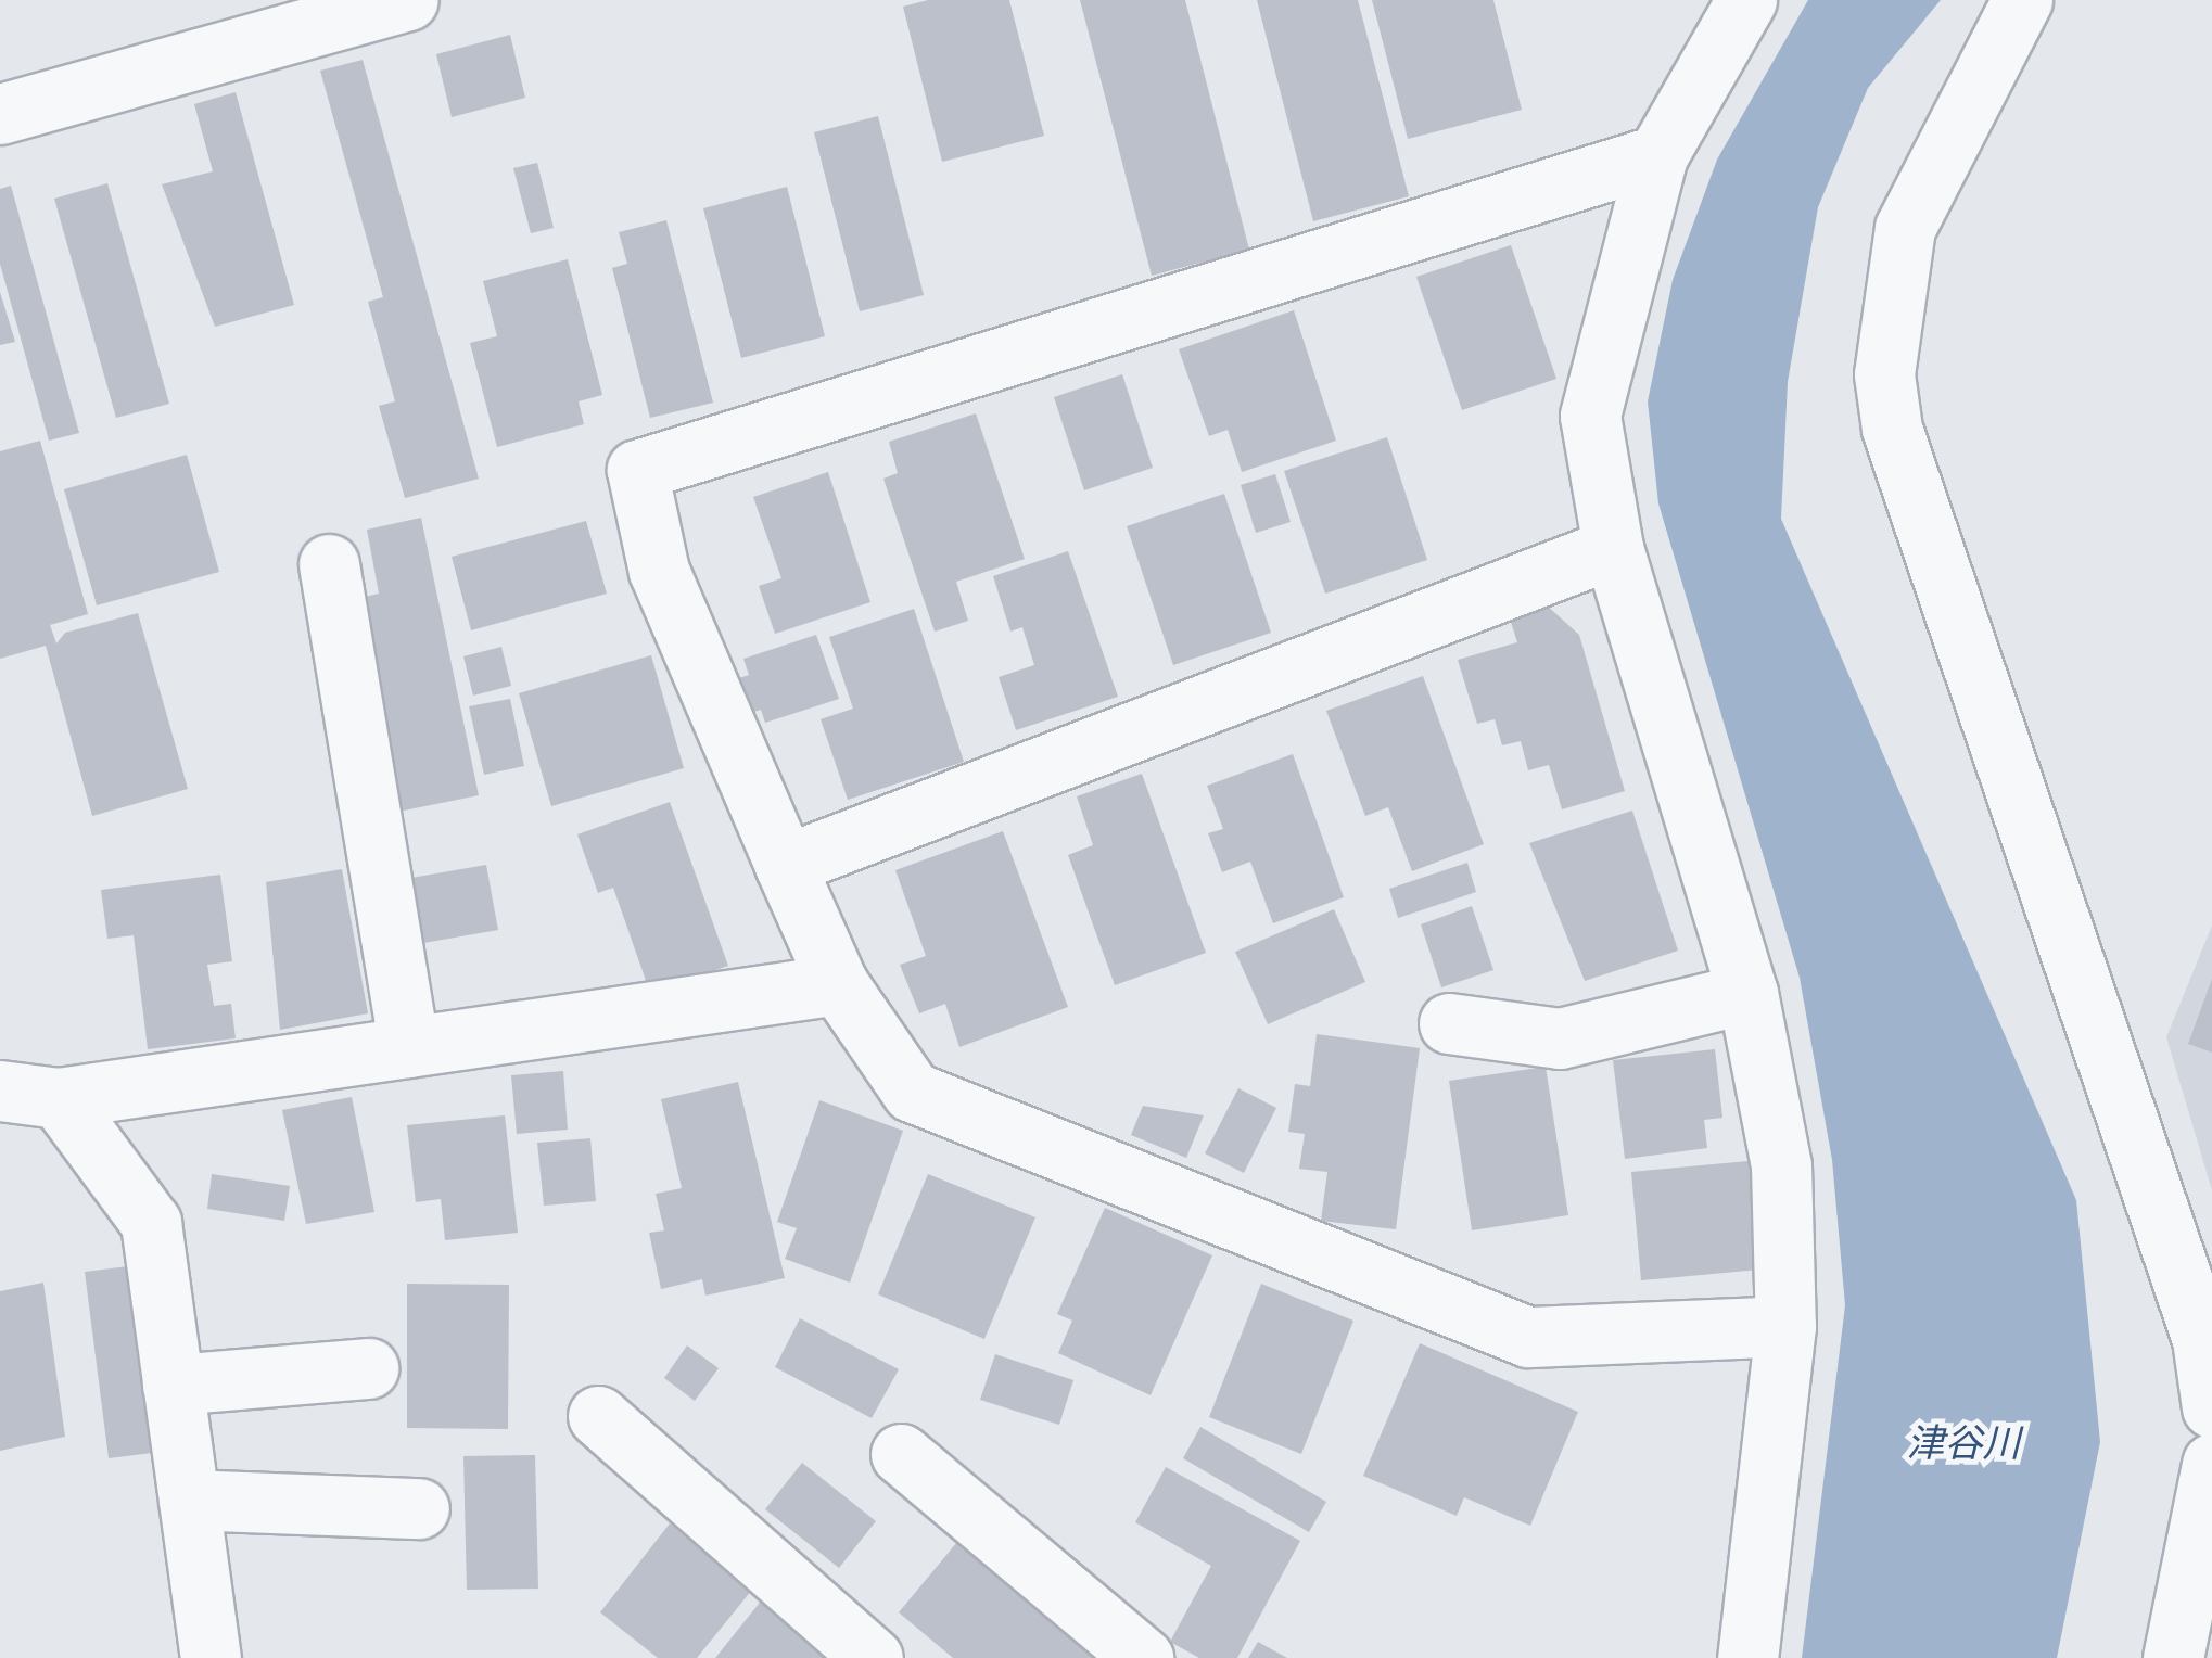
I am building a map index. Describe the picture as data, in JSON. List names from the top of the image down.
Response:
{
  "water": ["津谷川"]
}
